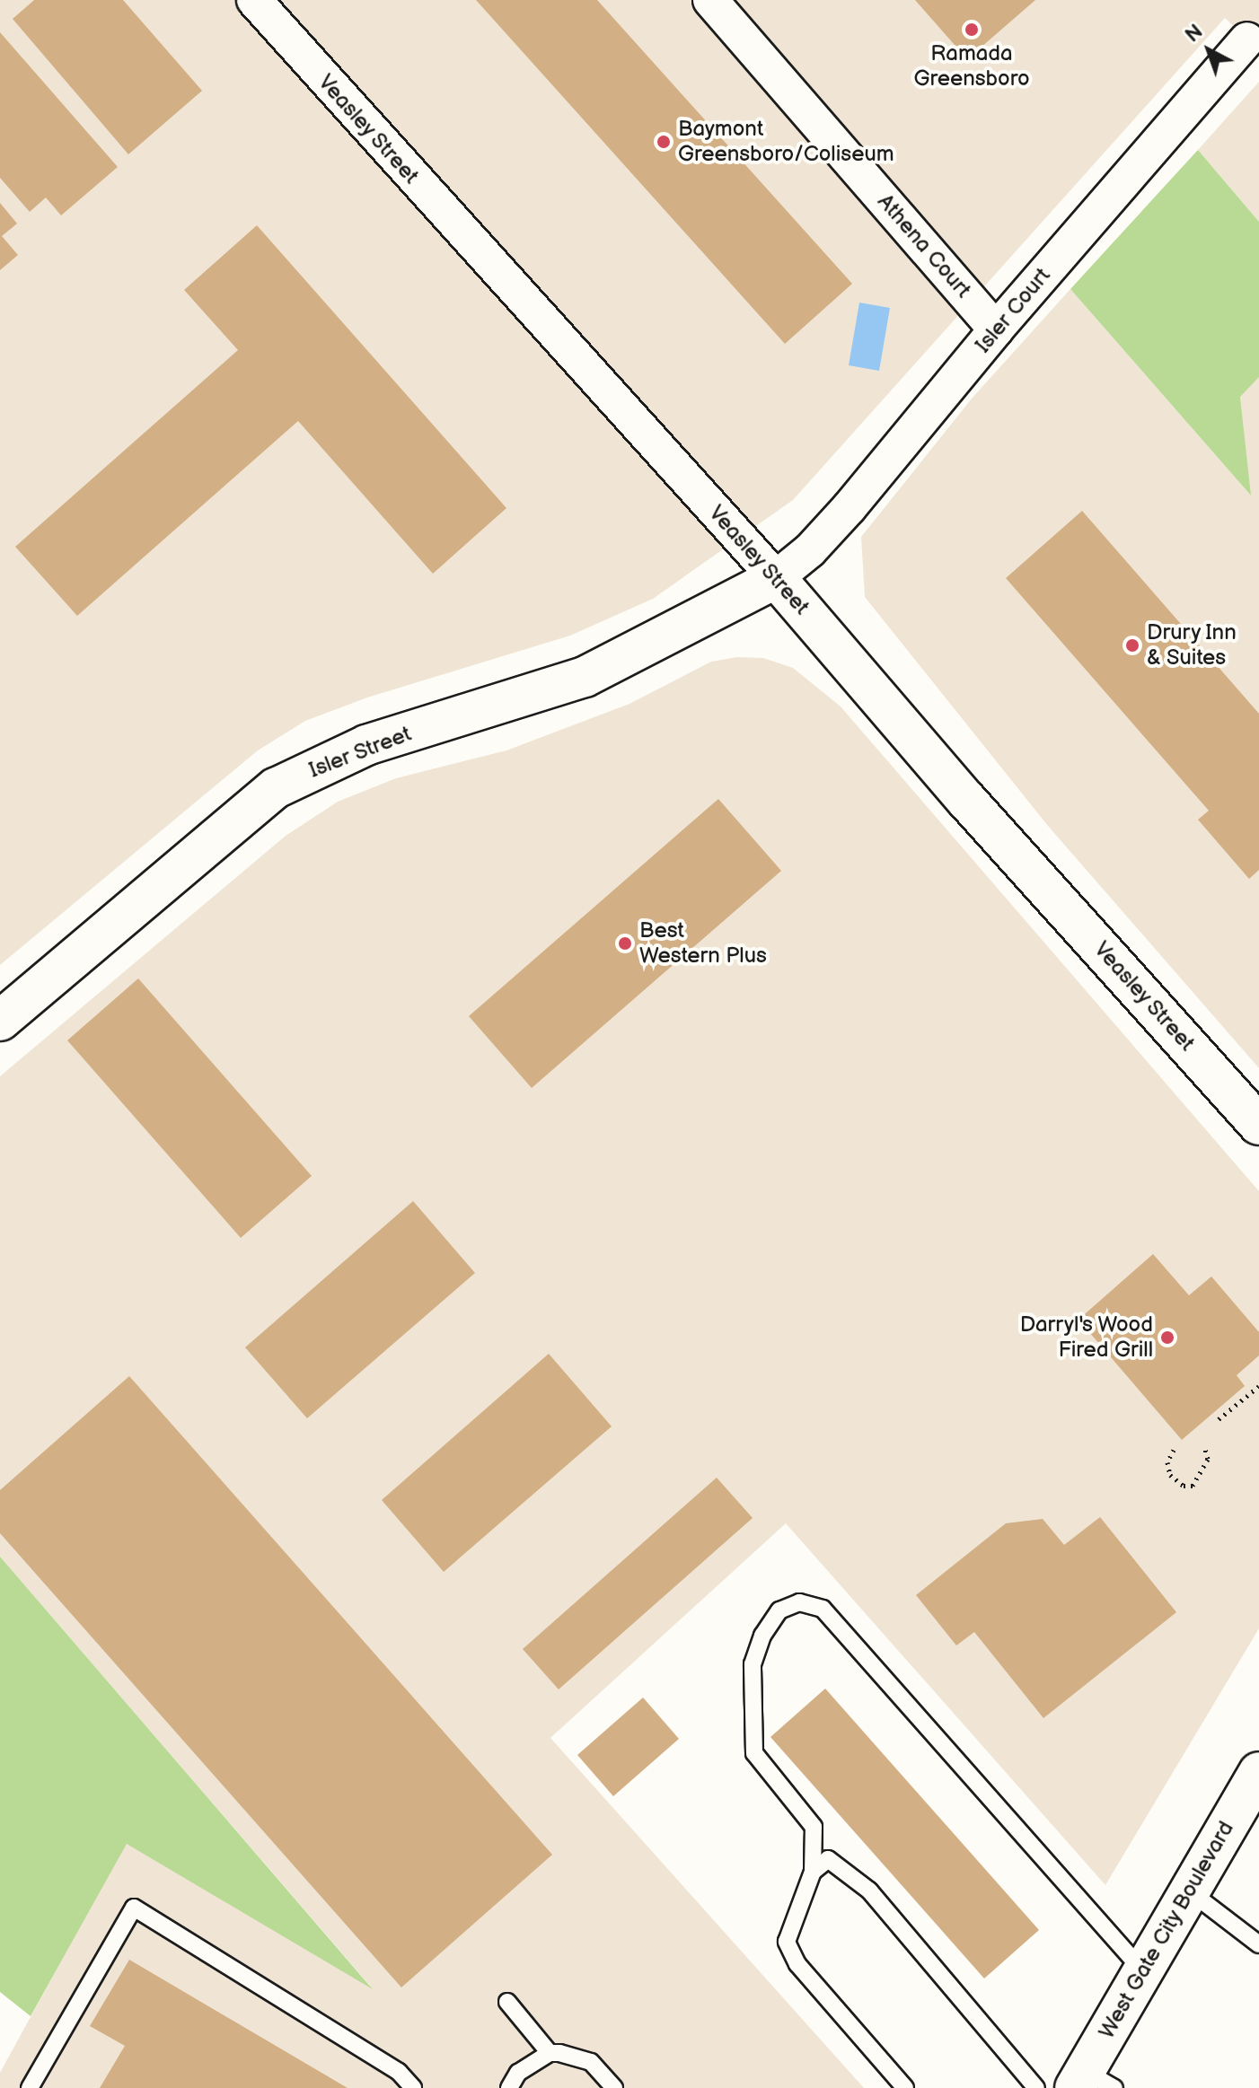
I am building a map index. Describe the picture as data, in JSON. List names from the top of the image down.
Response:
{
  "streets": {
    "street": [
      "Veasley Street",
      "Athena Court",
      "Isler Court",
      "Isler Street",
      "West Gate City Boulevard"
    ]
  },
  "crossings": [
    ["Veasley Street", "Isler Court"],
    ["Veasley Street", "Isler Street"],
    ["Athena Court", "Isler Court"],
    ["Isler Court", "Isler Street"]
  ],
  "places": [
    "Ramada Greensboro",
    "Baymont Greensboro/Coliseum",
    "Drury Inn & Suites",
    "Best Western Plus",
    "Darryl's Wood Fired Grill"
  ],
  "north": "top left"
}
